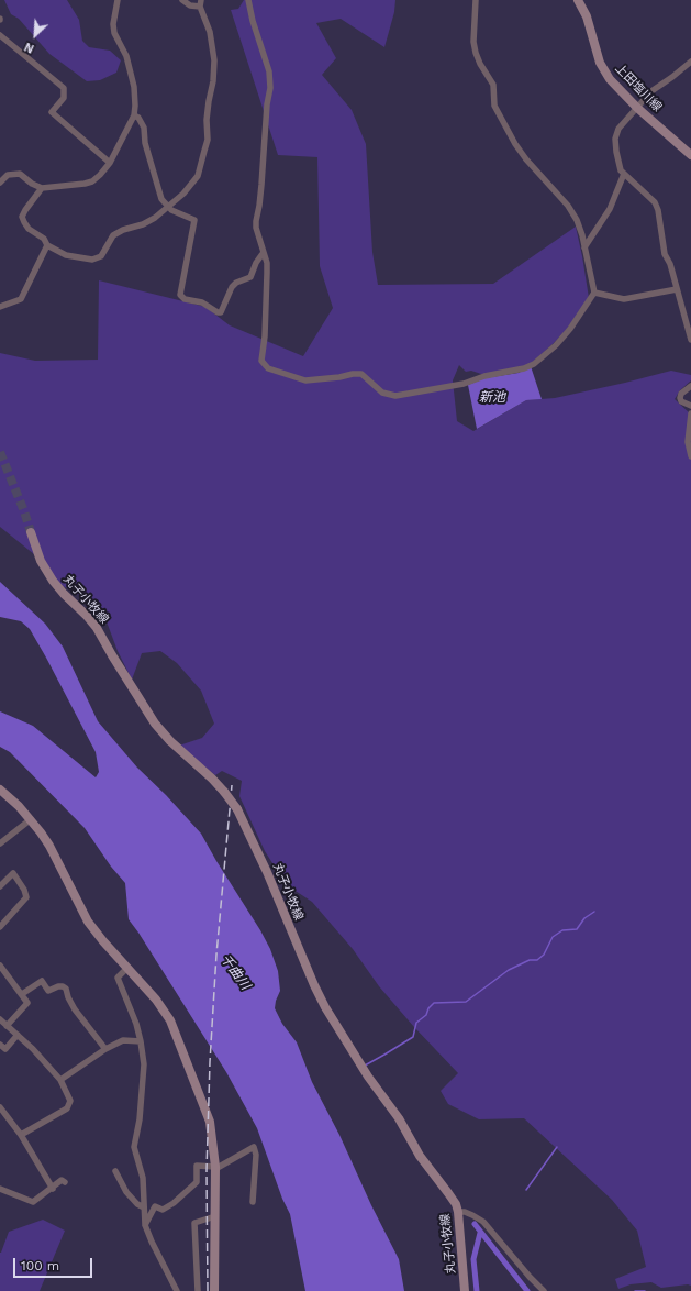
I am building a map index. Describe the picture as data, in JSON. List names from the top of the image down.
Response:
{
  "streets": {
    "street": ["上田塩川線", "丸子小牧線"]
  },
  "water": ["新池", "千曲川"],
  "scale_bar": "100 m",
  "north": "bottom left"
}
